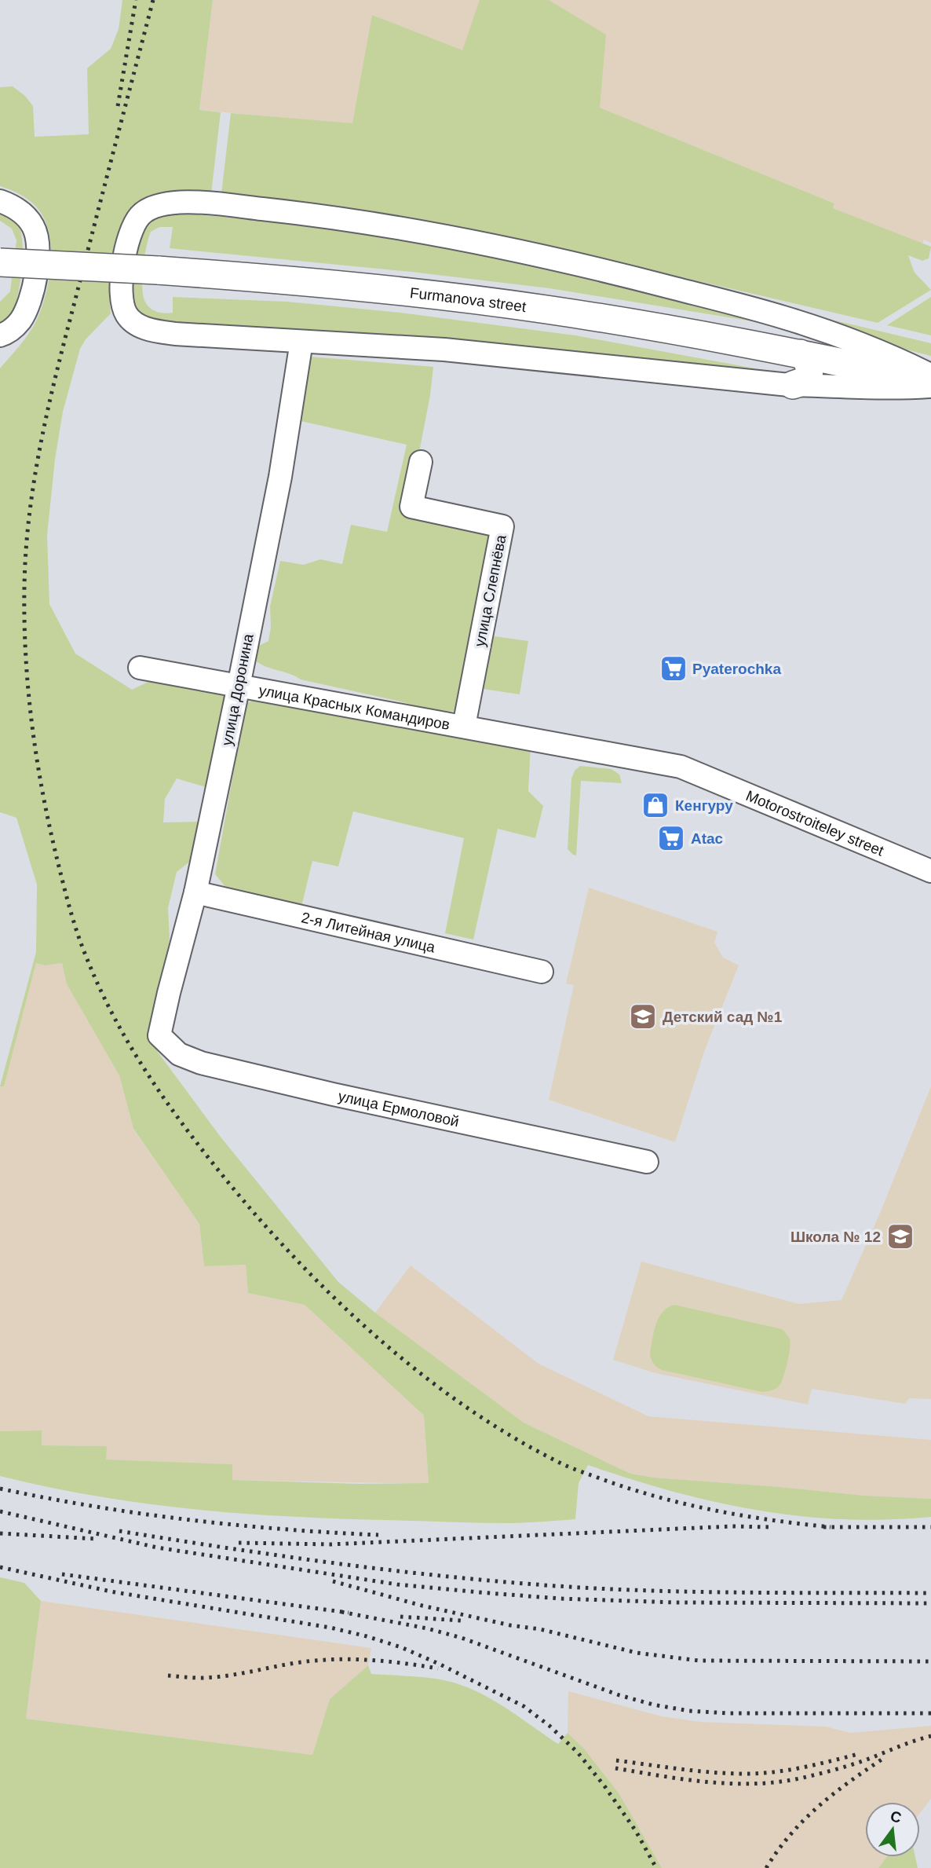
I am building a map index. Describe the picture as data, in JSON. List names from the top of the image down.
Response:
{
  "streets": {
    "main road": ["Furmanova street"],
    "street": [
      "улица Слепнёва",
      "улица Доронина",
      "улица Красных Командиров",
      "Motorostroiteley street",
      "2-я Литейная улица",
      "улица Ермоловой"
    ]
  },
  "crossings": [
    ["улица Слепнёва", "улица Красных Командиров"],
    ["улица Доронина", "улица Красных Командиров"],
    ["улица Доронина", "2-я Литейная улица"],
    ["улица Доронина", "улица Ермоловой"],
    ["улица Красных Командиров", "Motorostroiteley street"]
  ],
  "places": {
    "supermarket": ["Pyaterochka", "Atac"],
    "shop": ["Кенгуру"],
    "school or university": ["Детский сад №1", "Школа № 12"]
  },
  "north": "top"
}
